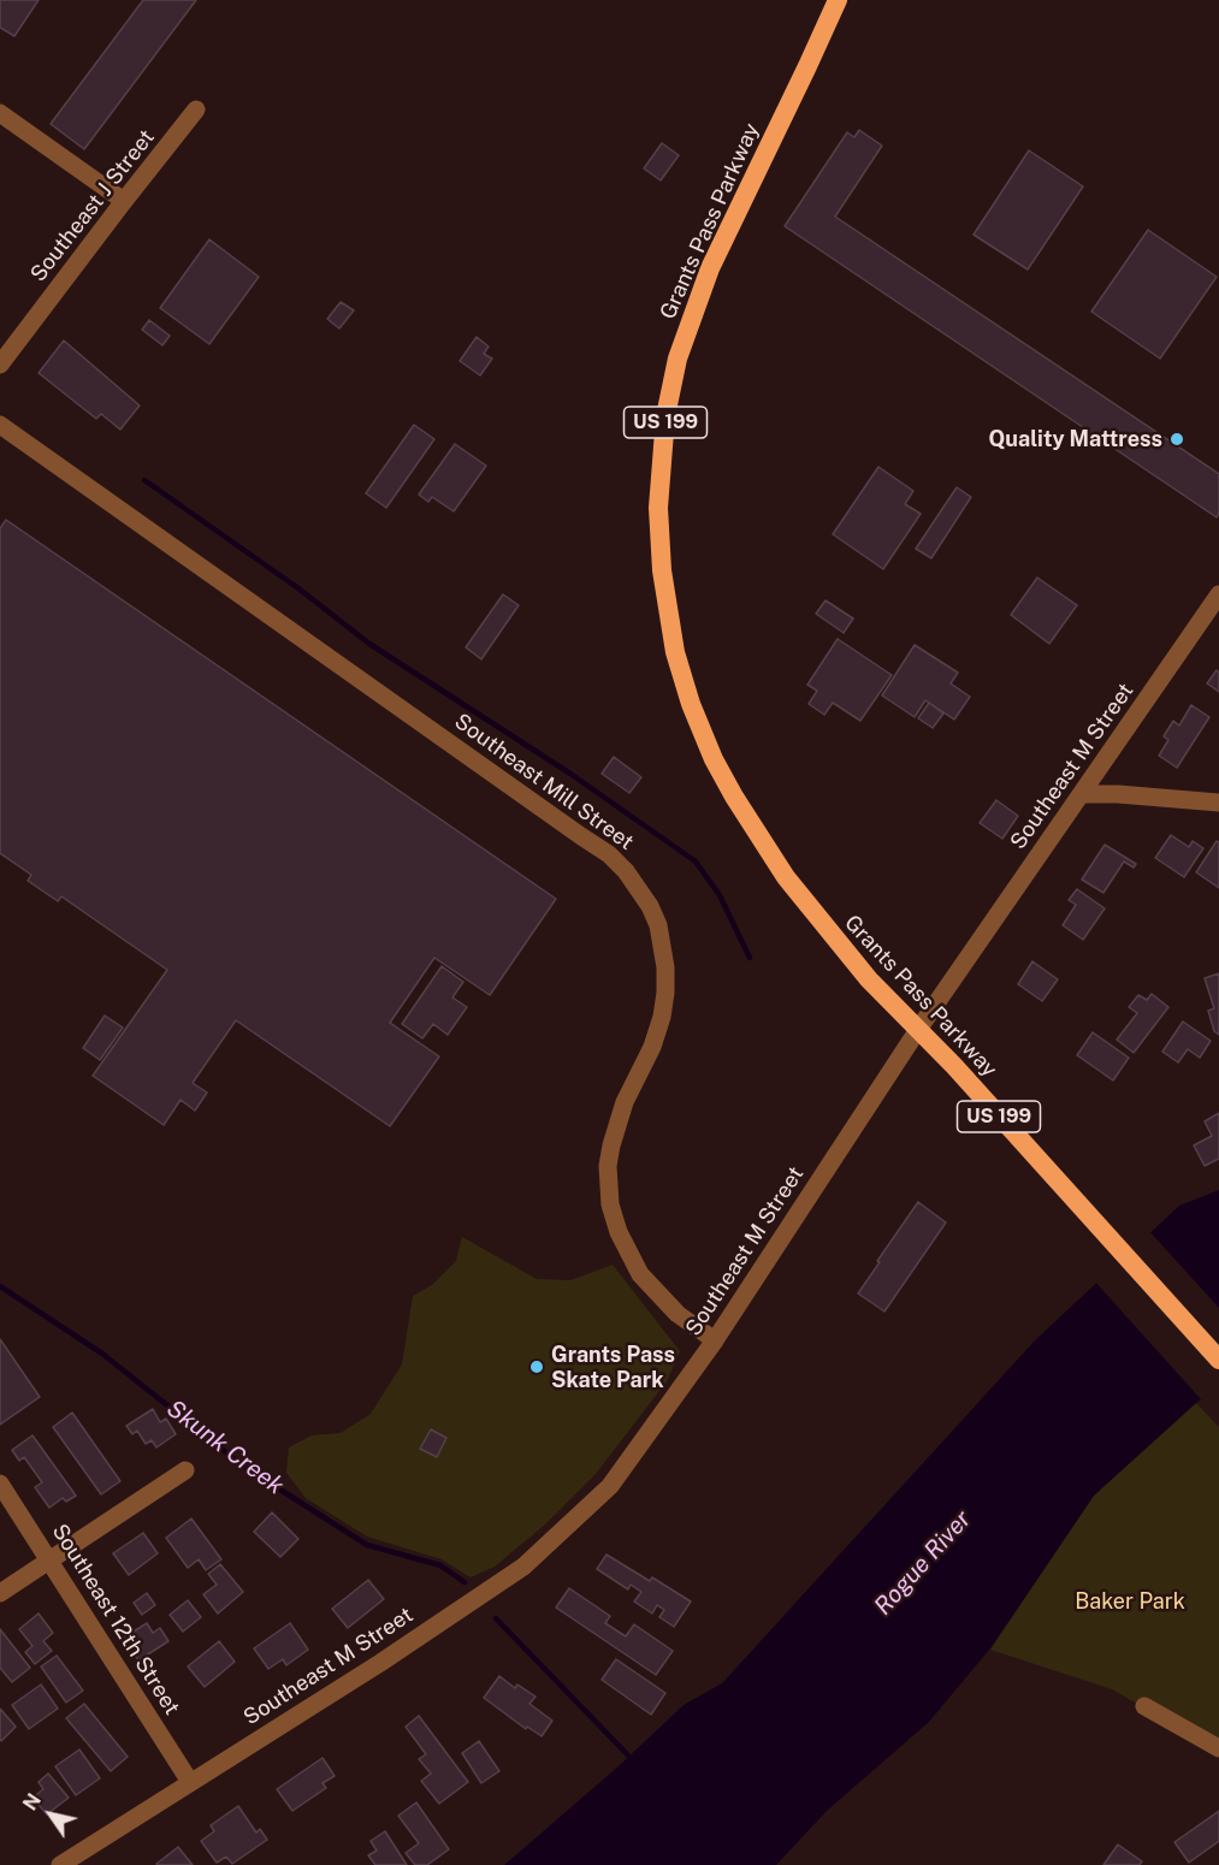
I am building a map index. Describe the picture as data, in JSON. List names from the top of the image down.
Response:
{
  "streets": {
    "highway": ["Grants Pass Parkway", "US 199"],
    "street": [
      "Southeast J Street",
      "Southeast M Street",
      "Southeast Mill Street",
      "Southeast 12th Street"
    ]
  },
  "crossings": [
    ["Grants Pass Parkway", "Southeast M Street"],
    ["Southeast M Street", "Southeast Mill Street"],
    ["Southeast M Street", "Southeast 12th Street"]
  ],
  "water": ["Skunk Creek", "Rogue River"],
  "parks": ["Baker Park"],
  "places": ["Quality Mattress", "Grants Pass Skate Park"],
  "north": "top left"
}
